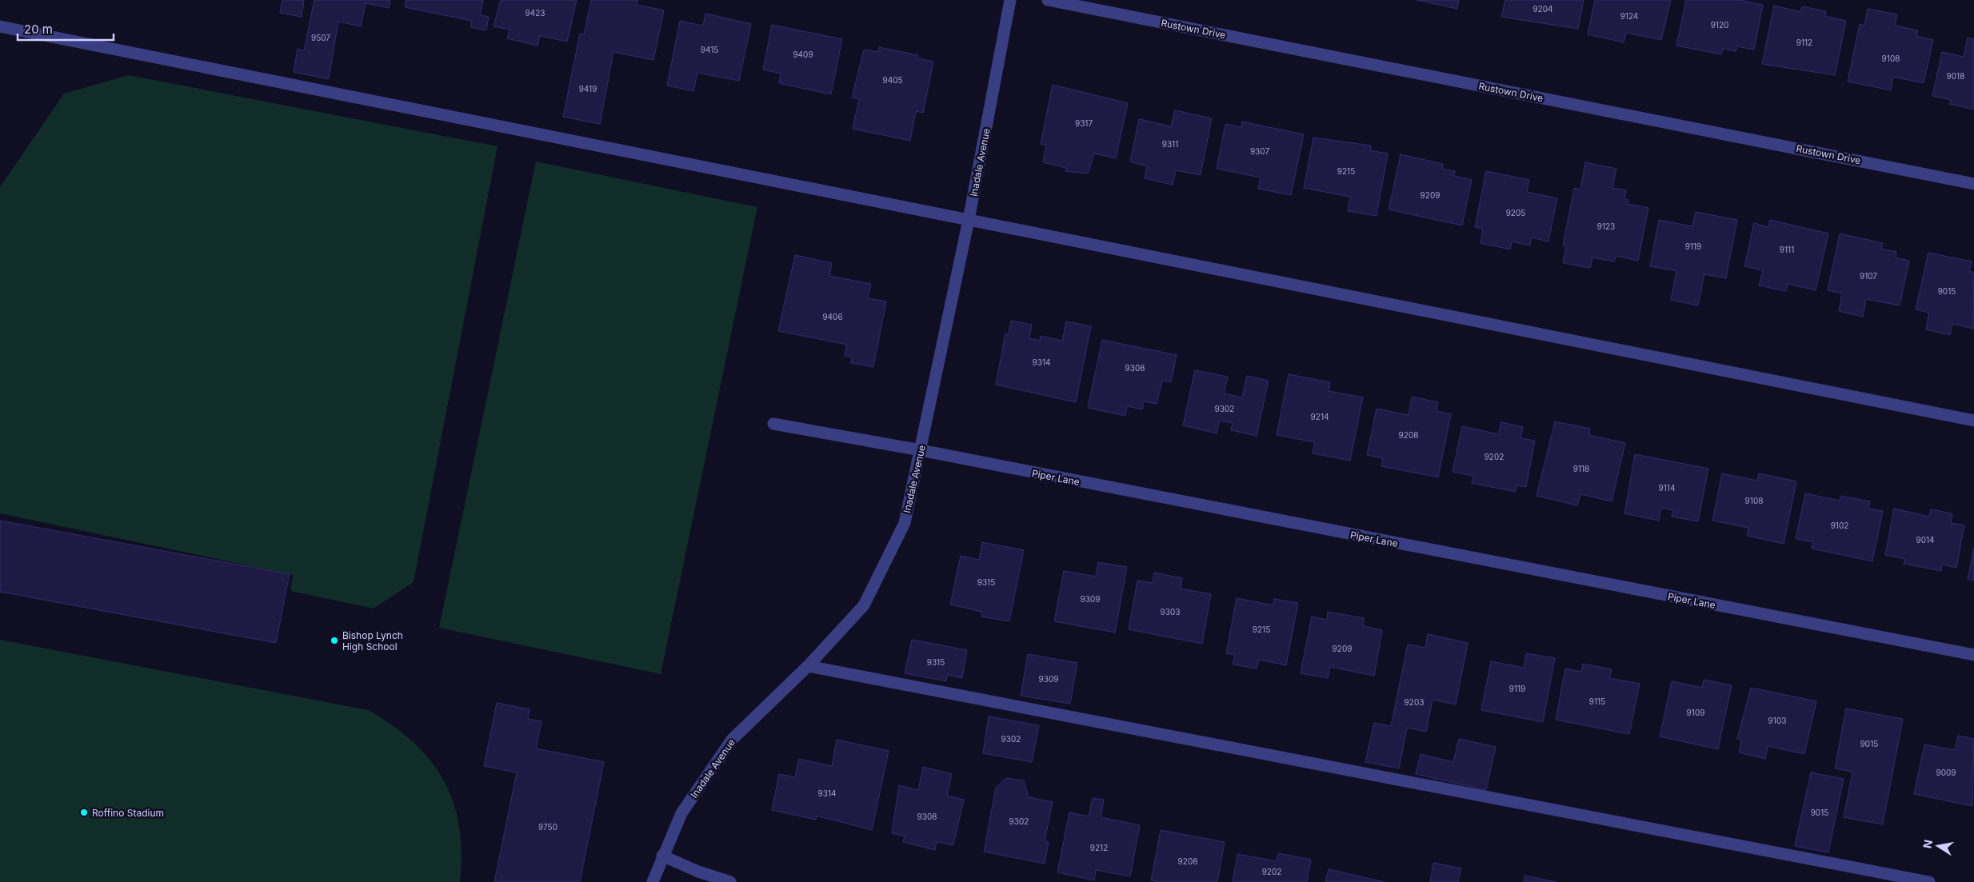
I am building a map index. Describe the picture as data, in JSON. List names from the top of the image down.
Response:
{
  "streets": {
    "street": ["Rustown Drive", "Inadale Avenue", "Piper Lane"]
  },
  "crossings": [
    ["Inadale Avenue", "Piper Lane"]
  ],
  "places": ["Bishop Lynch High School", "Roffino Stadium"],
  "house_numbers": [
    "9204",
    "9423",
    "9124",
    "9120",
    "9507",
    "9112",
    "9415",
    "9409",
    "9108",
    "9018",
    "9405",
    "9419",
    "9317",
    "9311",
    "9307",
    "9215",
    "9209",
    "9205",
    "9123",
    "9119",
    "9111",
    "9107",
    "9015",
    "9406",
    "9314",
    "9308",
    "9302",
    "9214",
    "9208",
    "9202",
    "9118",
    "9114",
    "9108",
    "9102",
    "9014",
    "9315",
    "9309",
    "9303",
    "9215",
    "9209",
    "9315",
    "9309",
    "9119",
    "9115",
    "9203",
    "9109",
    "9103",
    "9302",
    "9015",
    "9009",
    "9314",
    "9015",
    "9308",
    "9302",
    "9750",
    "9212",
    "9208",
    "9202"
  ],
  "scale_bar": "20 m",
  "north": "left"
}
